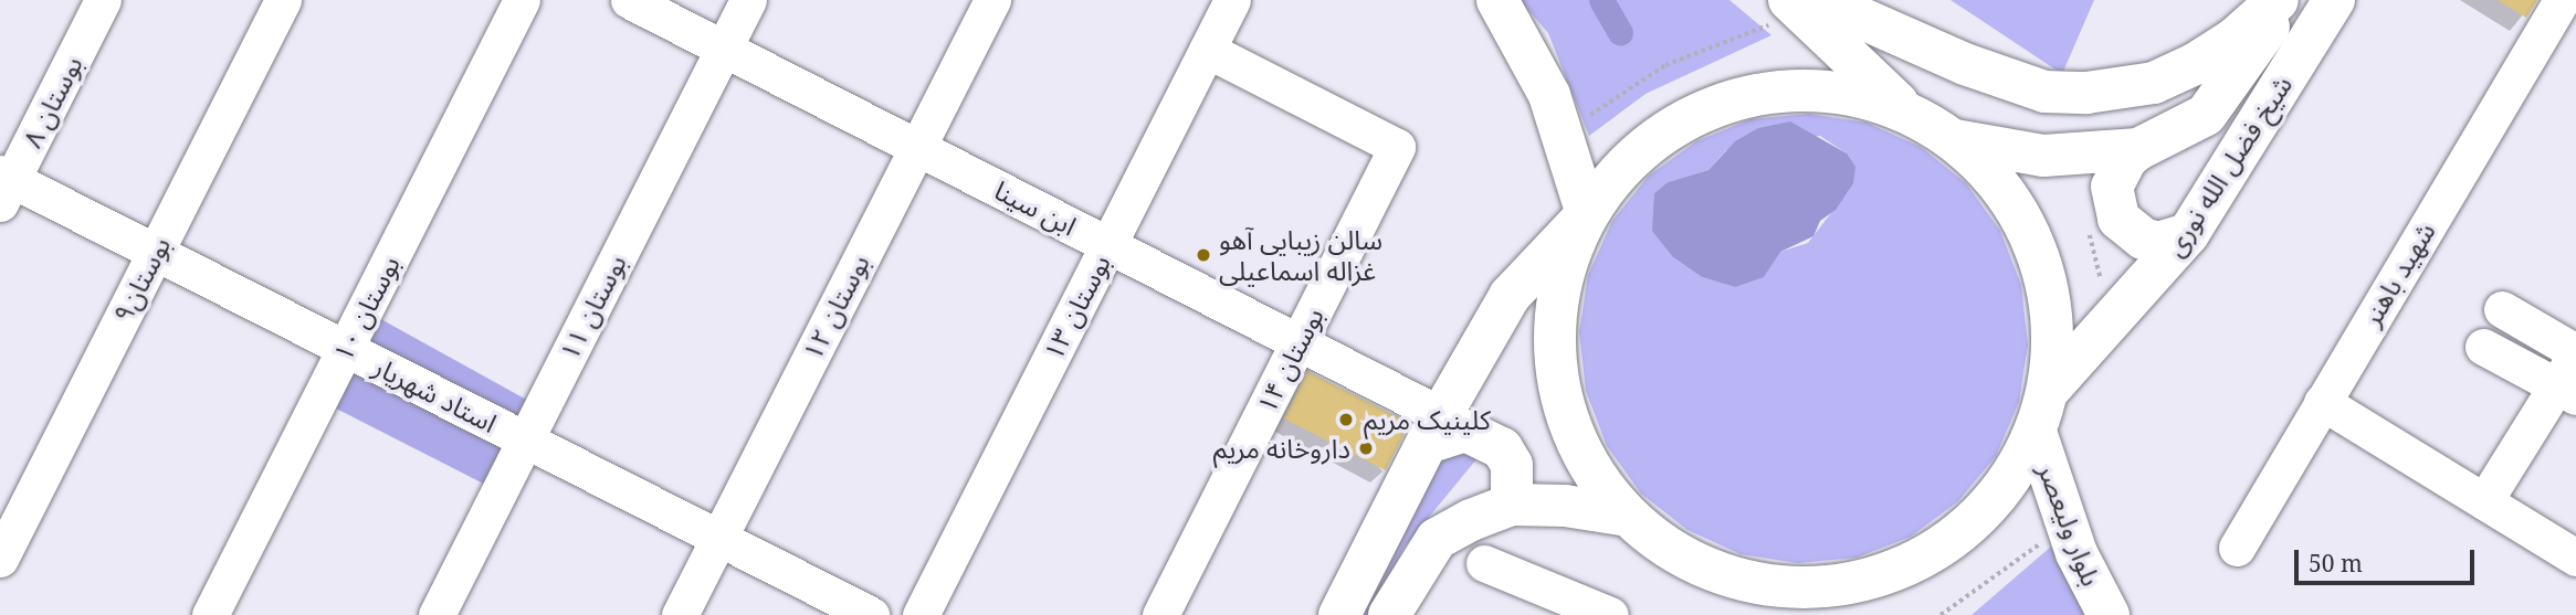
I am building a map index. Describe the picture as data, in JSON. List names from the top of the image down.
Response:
{
  "streets": {
    "main road": ["شیخ فضل الله نوری", "بلوار ولیعصر"],
    "street": [
      "بوستان ۸",
      "ابن سینا",
      "شهید باهنر",
      "بوستان۹",
      "بوستان ۱۱",
      "بوستان ۱۲",
      "بوستان ۱۳",
      "بوستان ۱۰",
      "بوستان ۱۴",
      "استاد شهریار"
    ]
  },
  "crossings": [
    ["بوستان ۸", "استاد شهریار"],
    ["ابن سینا", "بوستان ۱۱"],
    ["ابن سینا", "بوستان ۱۲"],
    ["ابن سینا", "بوستان ۱۳"],
    ["ابن سینا", "بوستان ۱۴"],
    ["بوستان۹", "استاد شهریار"],
    ["بوستان ۱۱", "استاد شهریار"],
    ["بوستان ۱۲", "استاد شهریار"],
    ["بوستان ۱۳", "بوستان ۱۴"],
    ["بوستان ۱۰", "استاد شهریار"]
  ],
  "places": ["سالن زیبایی آهو غزاله اسماعیلی", "کلینیک مریم", "داروخانه مریم"],
  "scale_bar": "50 m"
}
